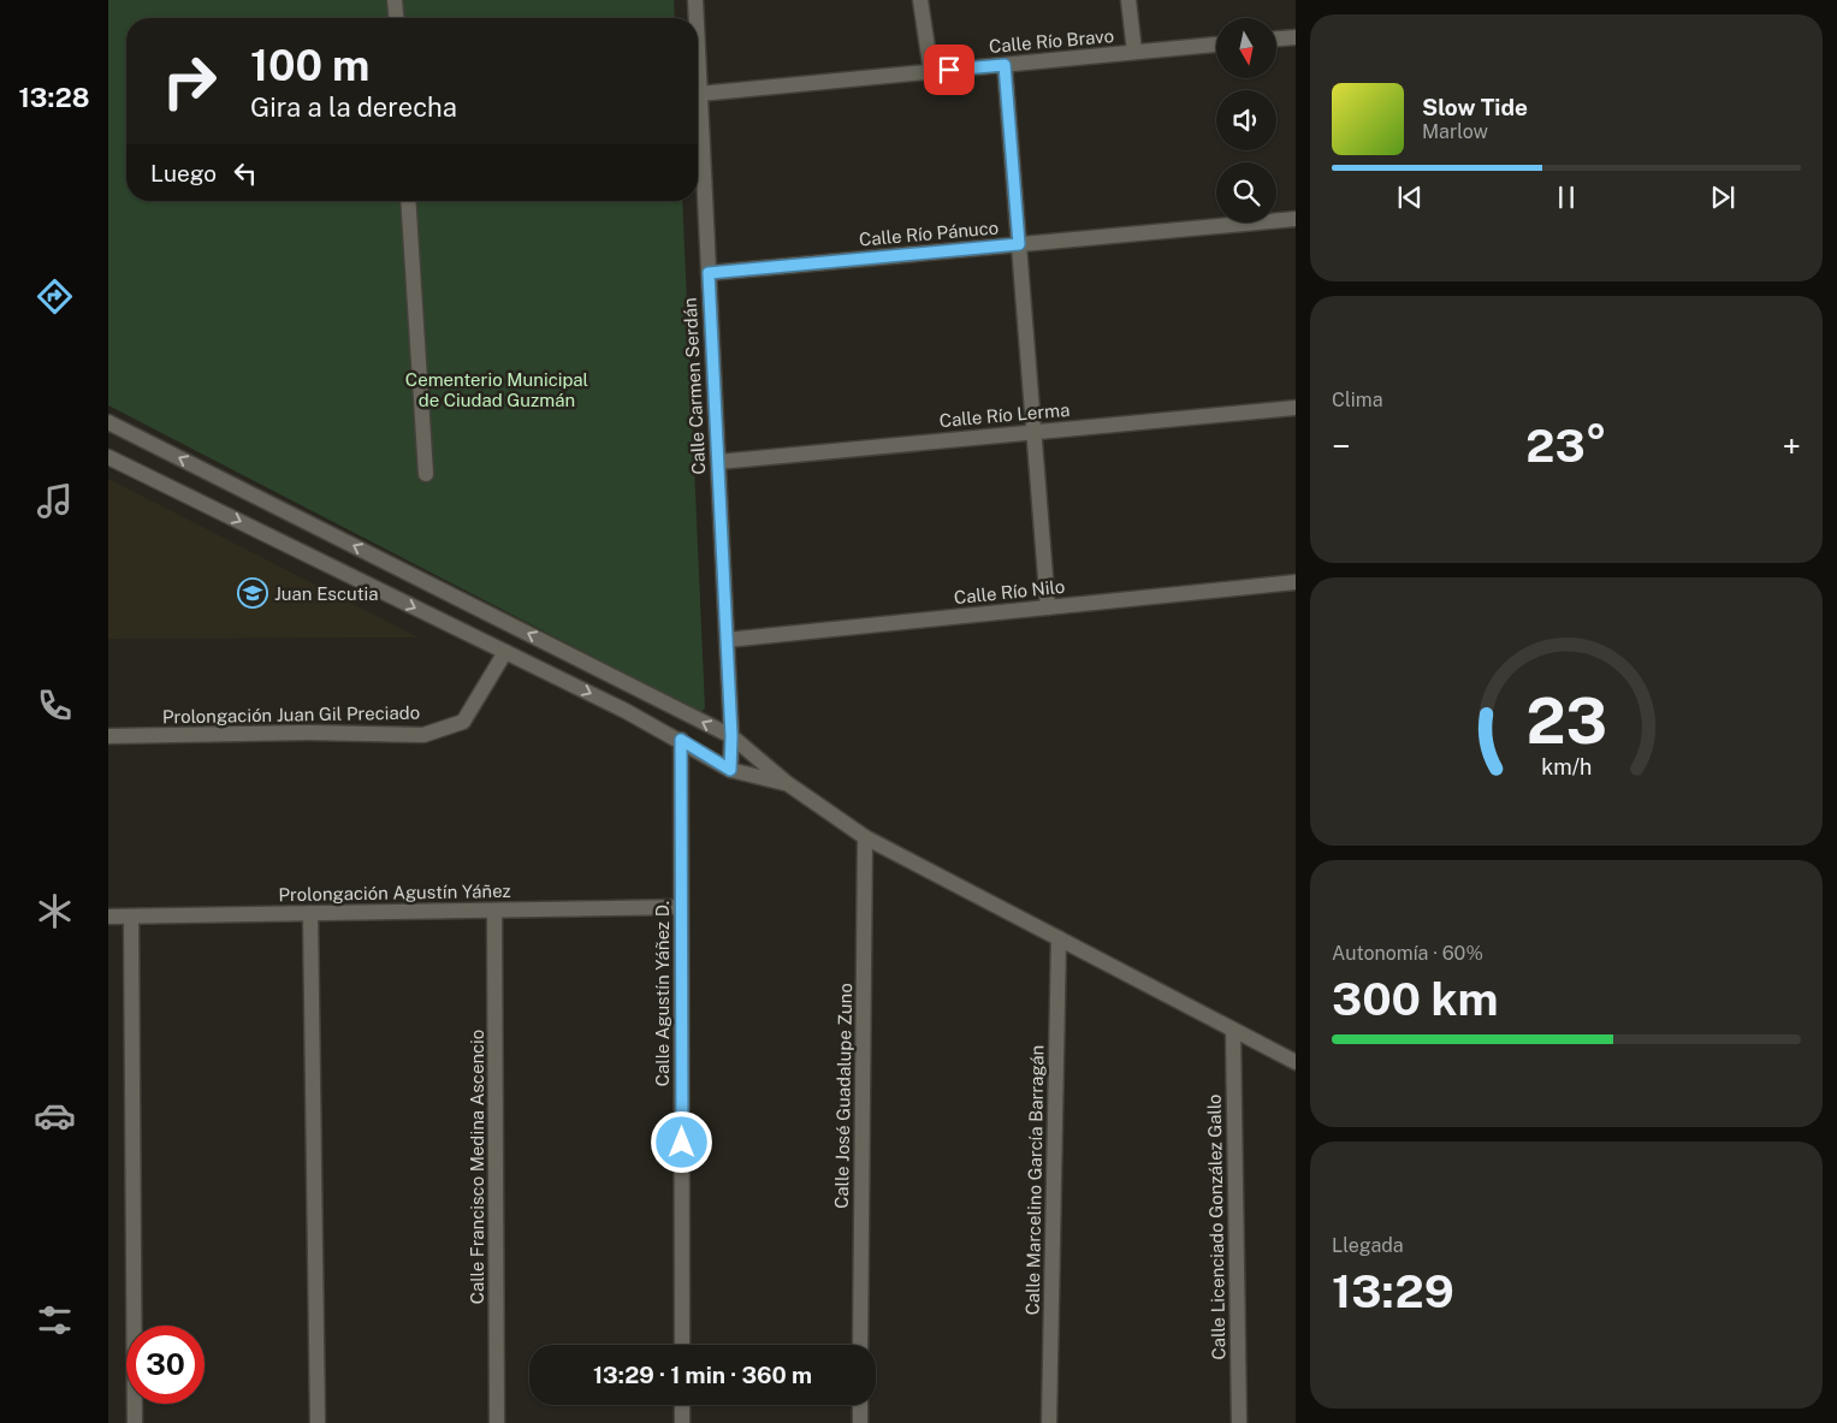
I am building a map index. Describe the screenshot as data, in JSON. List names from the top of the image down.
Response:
{
  "streets": {
    "street": [
      "Calle Río Bravo",
      "Calle Río Pánuco",
      "Calle Carmen Serdán",
      "Calle Río Lerma",
      "Calle Río Nilo",
      "Prolongación Juan Gil Preciado",
      "Prolongación Agustín Yáñez",
      "Calle Agustín Yáñez D.",
      "Calle José Guadalupe Zuno",
      "Calle Francisco Medina Ascencio",
      "Calle Marcelino García Barragán",
      "Calle Licenciado González Gallo"
    ]
  },
  "crossings": [
    ["Calle Río Bravo", "Calle Carmen Serdán"],
    ["Calle Río Pánuco", "Calle Carmen Serdán"],
    ["Calle Carmen Serdán", "Calle Río Lerma"],
    ["Calle Carmen Serdán", "Calle Río Nilo"],
    ["Prolongación Agustín Yáñez", "Calle Agustín Yáñez D."],
    ["Prolongación Agustín Yáñez", "Calle Francisco Medina Ascencio"]
  ],
  "parks": ["Cementerio Municipal de Ciudad Guzmán"],
  "places": {
    "school or university": ["Juan Escutia"]
  },
  "north": "bottom",
  "page": {
    "tabs": "13:28",
    "turn": ["100 m", "Gira a la derecha"],
    "song": ["Slow Tide", "Marlow"],
    "then": "Luego",
    "tile": [
      "Clima",
      ["Autonomía · 60%", "300 km"],
      ["Llegada", "13:29"]
    ],
    "heat": ["−", "23°", "+"],
    "limit": "30",
    "trip": "13:29 · 1 min · 360 m",
    "gauge": ["23", "km/h"]
  }
}
